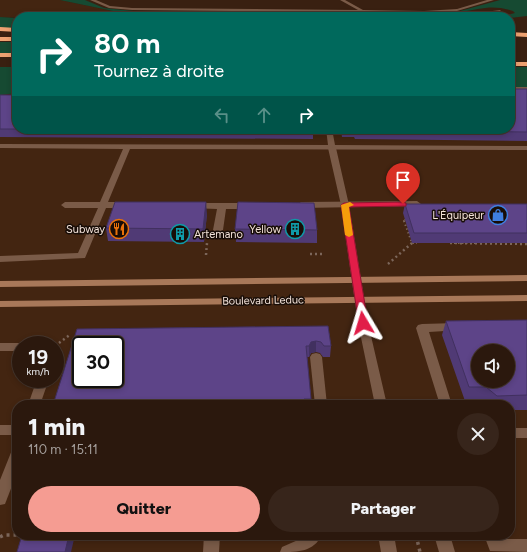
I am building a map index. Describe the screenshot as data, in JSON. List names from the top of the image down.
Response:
{
  "streets": {
    "street": ["Boulevard Leduc"]
  },
  "places": {
    "shop": ["L'Équipeur"],
    "restaurant": ["Subway"],
    "building": ["Yellow", "Artemano"]
  },
  "page": {
    "turn": ["80 m", "Tournez à droite"],
    "speed": "19 km/h",
    "limit": "30",
    "heading": ["1 min", "110 m · 15:11"],
    "buttons": ["Quitter", "Partager"]
  }
}
